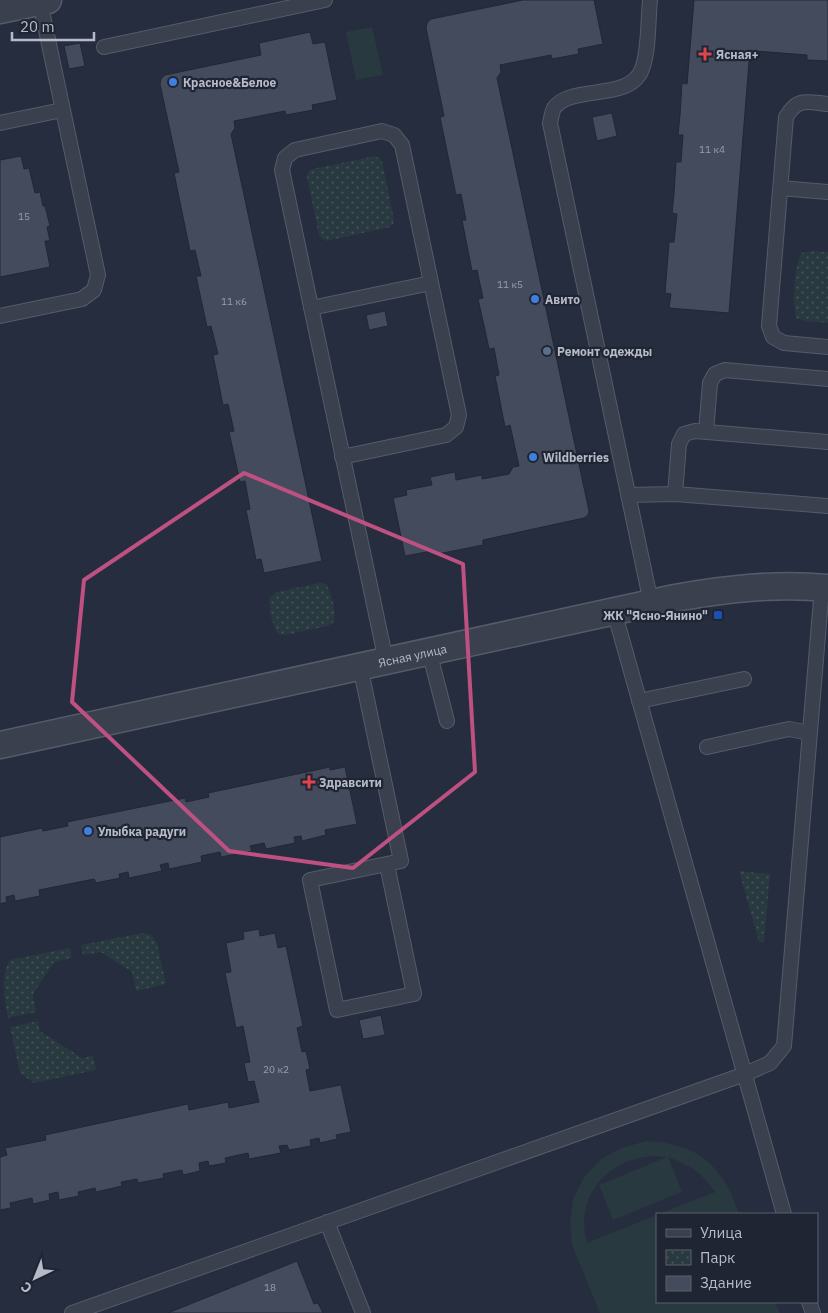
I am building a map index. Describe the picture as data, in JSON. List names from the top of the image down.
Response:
{
  "streets": {
    "street": ["Ясная улица"]
  },
  "places": {
    "health": ["Ясная+", "Здравсити"],
    "other": [
      "Красное&Белое",
      "Авито",
      "Ремонт одежды",
      "Wildberries",
      "Улыбка радуги"
    ],
    "transit": ["ЖК \"Ясно-Янино\""]
  },
  "house_numbers": [
    "11 к4",
    "15",
    "11 к5",
    "11 к6",
    "20 к2",
    "18"
  ],
  "legend": ["Улица", "Парк", "Здание"],
  "scale_bar": "20 m",
  "north": "bottom left"
}
